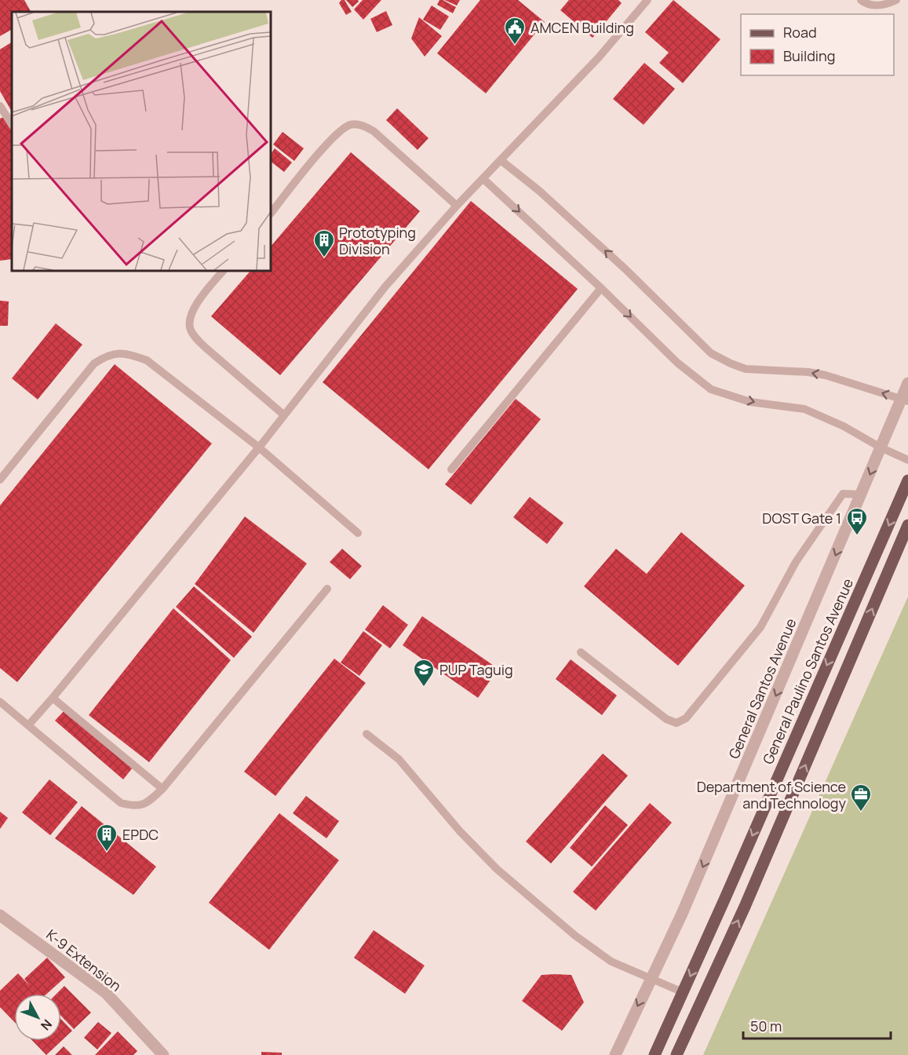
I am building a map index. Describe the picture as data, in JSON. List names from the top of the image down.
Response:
{
  "streets": {
    "main road": ["General Paulino Santos Avenue"],
    "street": ["General Santos Avenue", "K-9 Extension"]
  },
  "one_way": ["General Santos Avenue"],
  "places": {
    "public building": ["AMCEN Building"],
    "building": ["Prototyping Division", "EPDC"],
    "bus stop": ["DOST Gate 1"],
    "school or university": ["PUP Taguig"],
    "office": ["Department of Science and Technology"]
  },
  "legend": ["Road", "Building"],
  "scale_bar": "50 m",
  "north": "bottom right"
}
